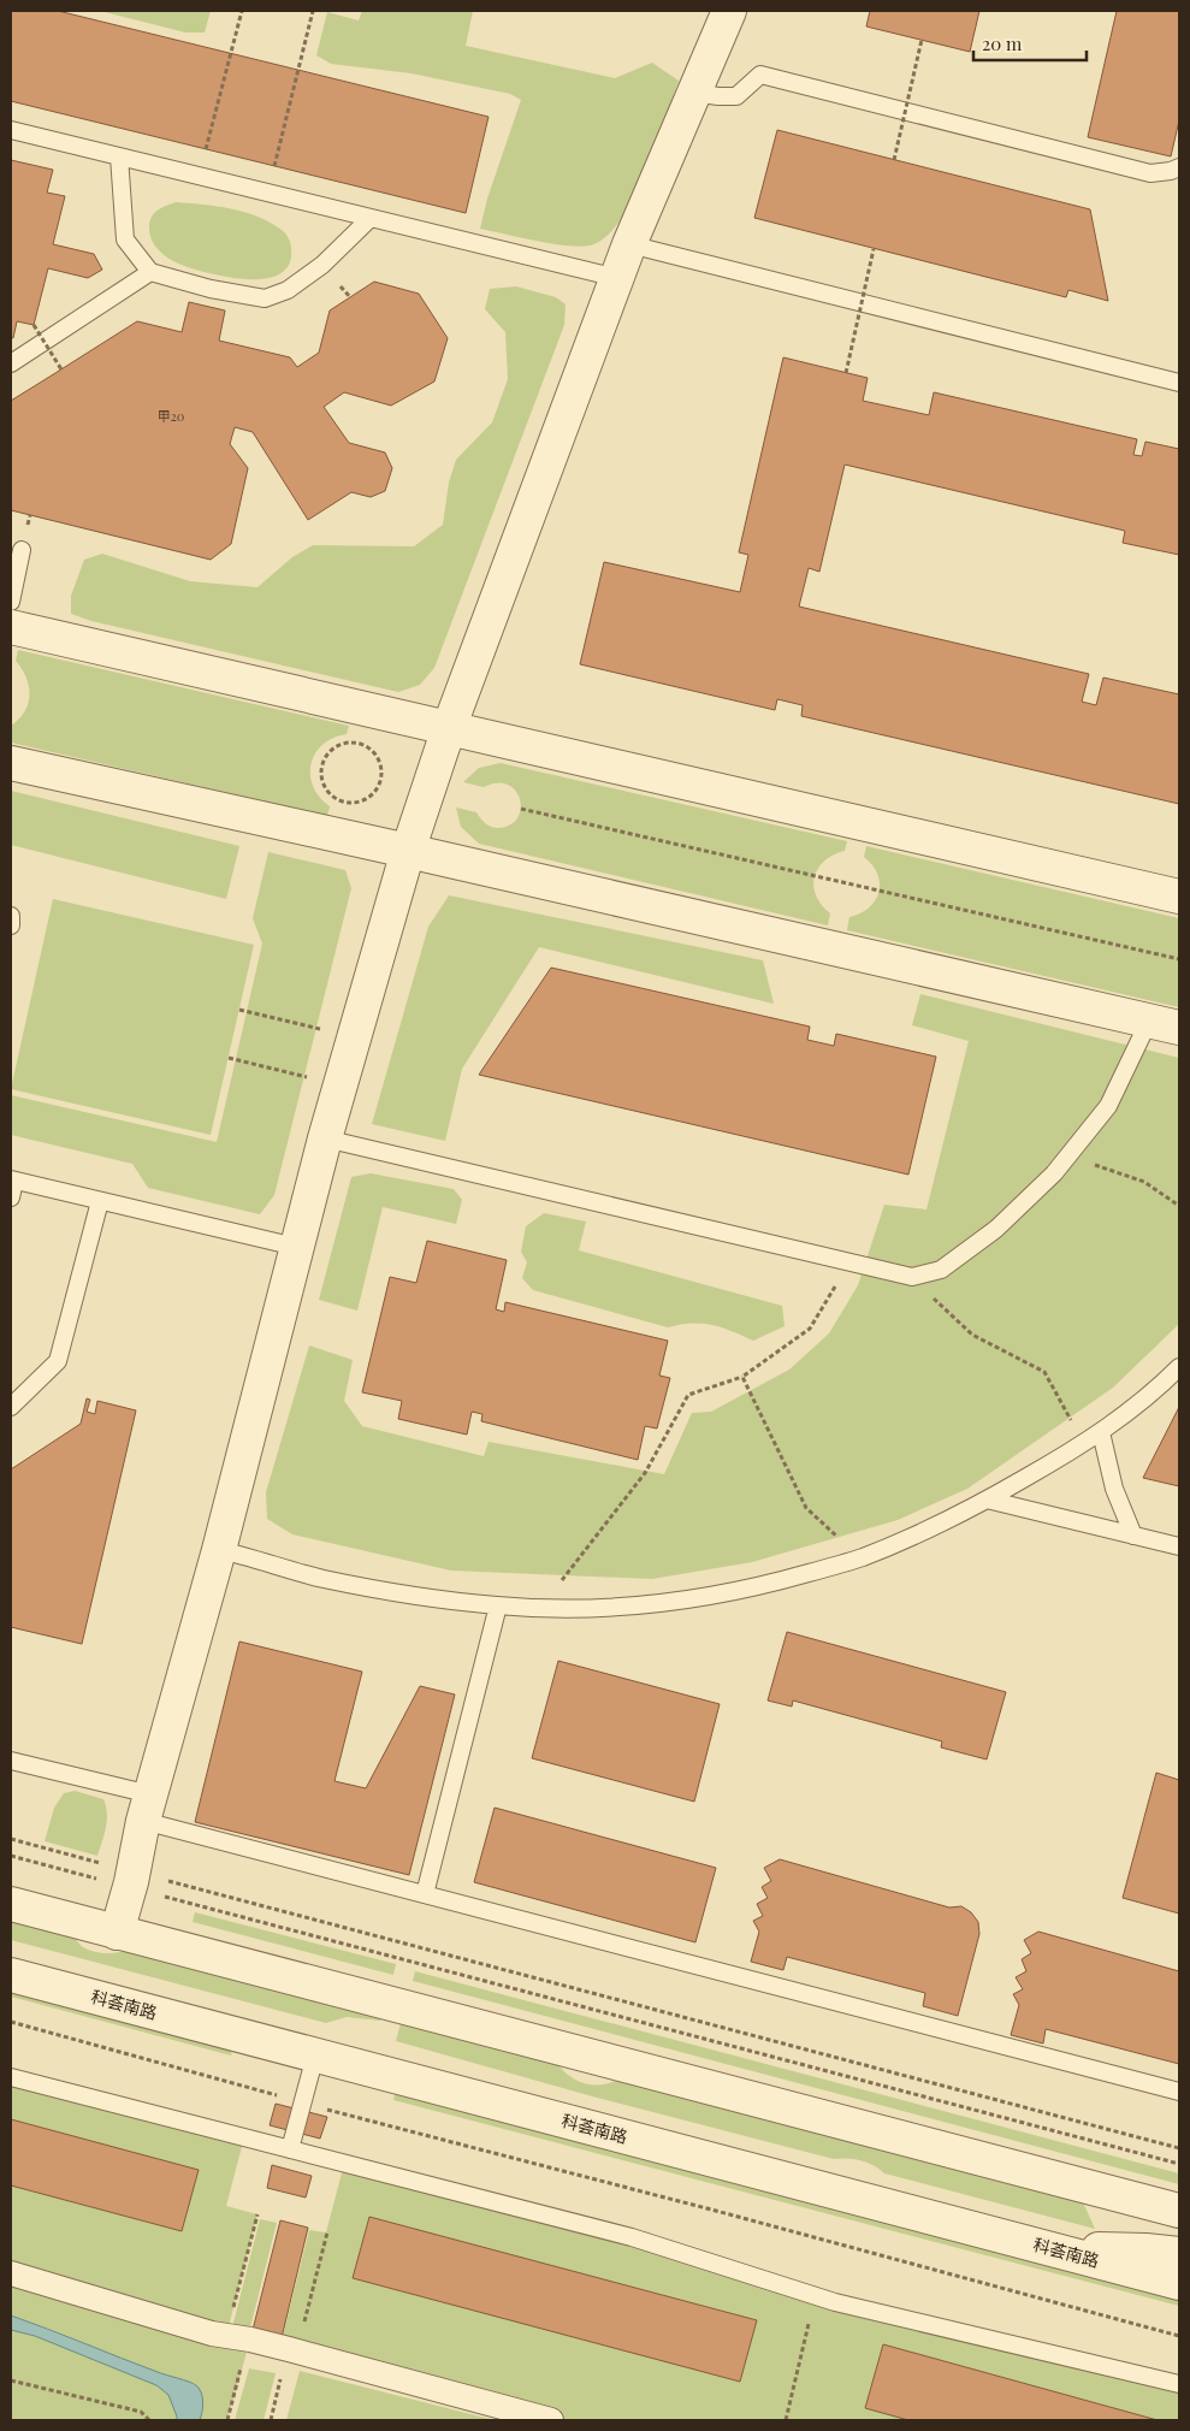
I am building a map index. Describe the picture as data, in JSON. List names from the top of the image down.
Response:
{
  "streets": {
    "street": ["科荟南路"]
  },
  "house_numbers": ["甲20"],
  "scale_bar": "20 m"
}
